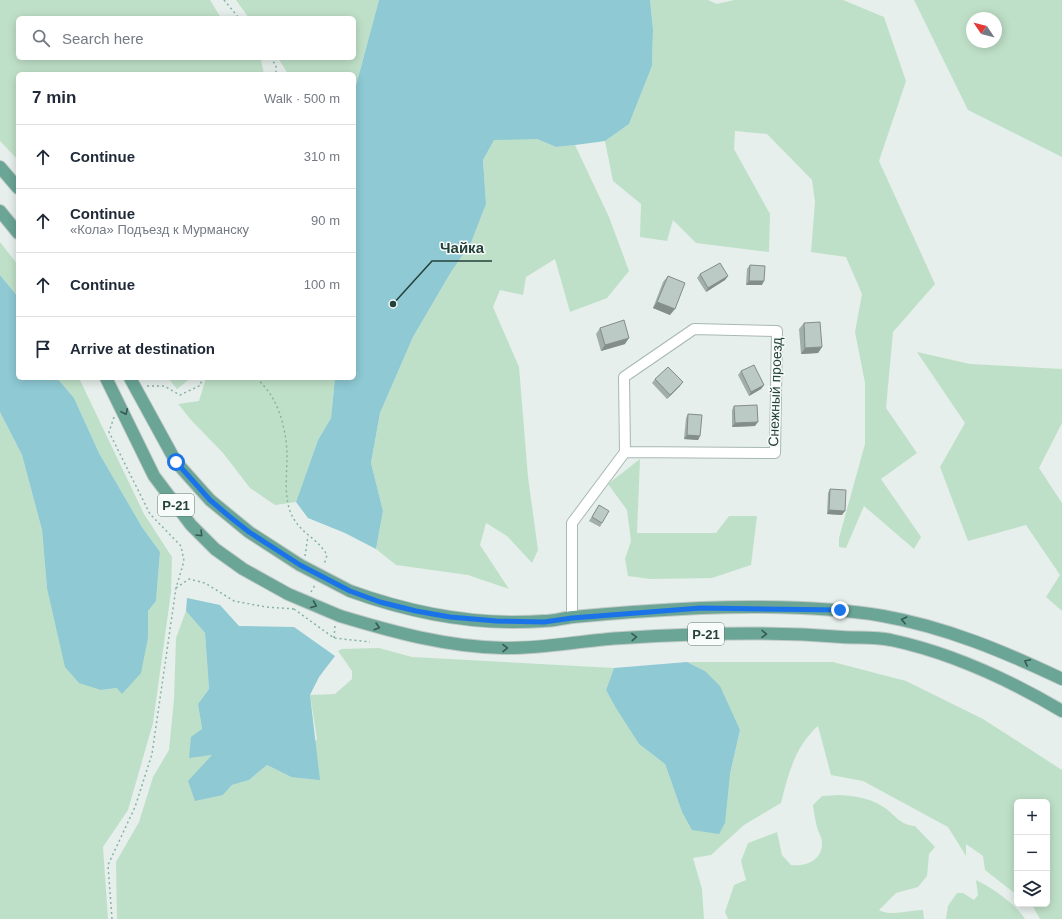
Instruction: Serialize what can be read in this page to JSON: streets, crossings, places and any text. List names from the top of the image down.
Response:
{
  "streets": {
    "main road": ["Р-21"],
    "street": ["Снежный проезд"]
  },
  "places": ["Чайка"],
  "north": "top left",
  "page": {
    "search": "Search here",
    "heading": ["7 min", "Walk · 500 m"],
    "list": [
      ["Continue", "310 m"],
      ["Continue", "«Кола» Подъезд к Мурманску", "90 m"],
      ["Continue", "100 m"],
      "Arrive at destination"
    ],
    "map_buttons": ["+", "−"]
  }
}
